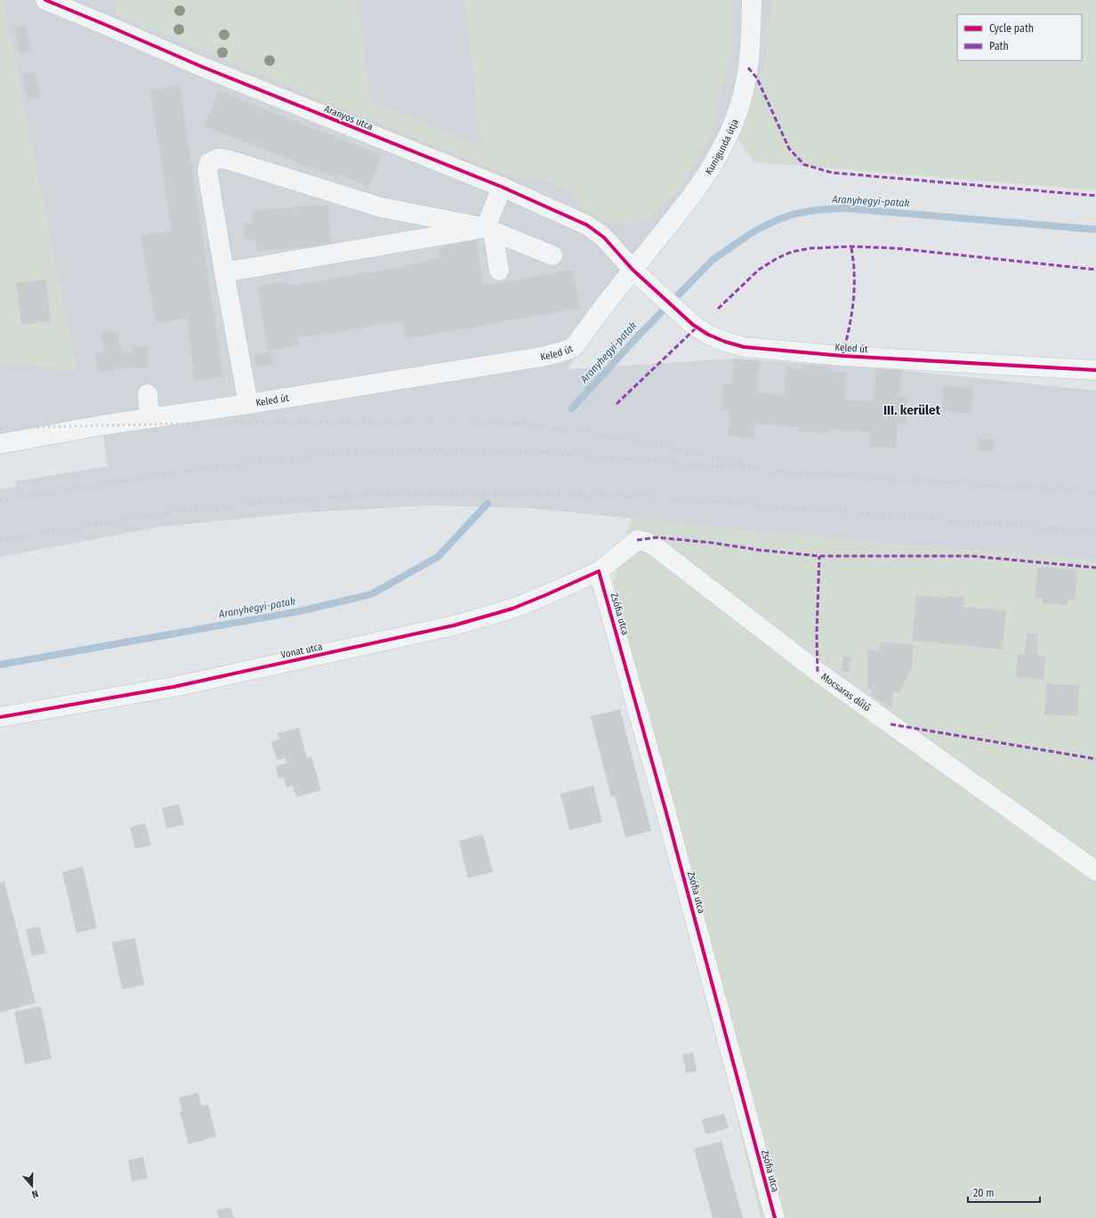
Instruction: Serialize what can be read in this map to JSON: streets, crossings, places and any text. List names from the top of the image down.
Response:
{
  "streets": {
    "street": [
      "Aranyos utca",
      "Kunigunda útja",
      "Keled út",
      "Zsófia utca",
      "Vonat utca",
      "Mocsaras dűlő"
    ]
  },
  "crossings": [
    ["Aranyos utca", "Kunigunda útja"],
    ["Aranyos utca", "Keled út"],
    ["Kunigunda útja", "Keled út"],
    ["Zsófia utca", "Vonat utca"],
    ["Zsófia utca", "Mocsaras dűlő"],
    ["Vonat utca", "Mocsaras dűlő"]
  ],
  "districts": ["III. kerület"],
  "water": ["Aranyhegyi-patak"],
  "legend": ["Cycle path", "Path"],
  "scale_bar": "20 m",
  "north": "bottom"
}
